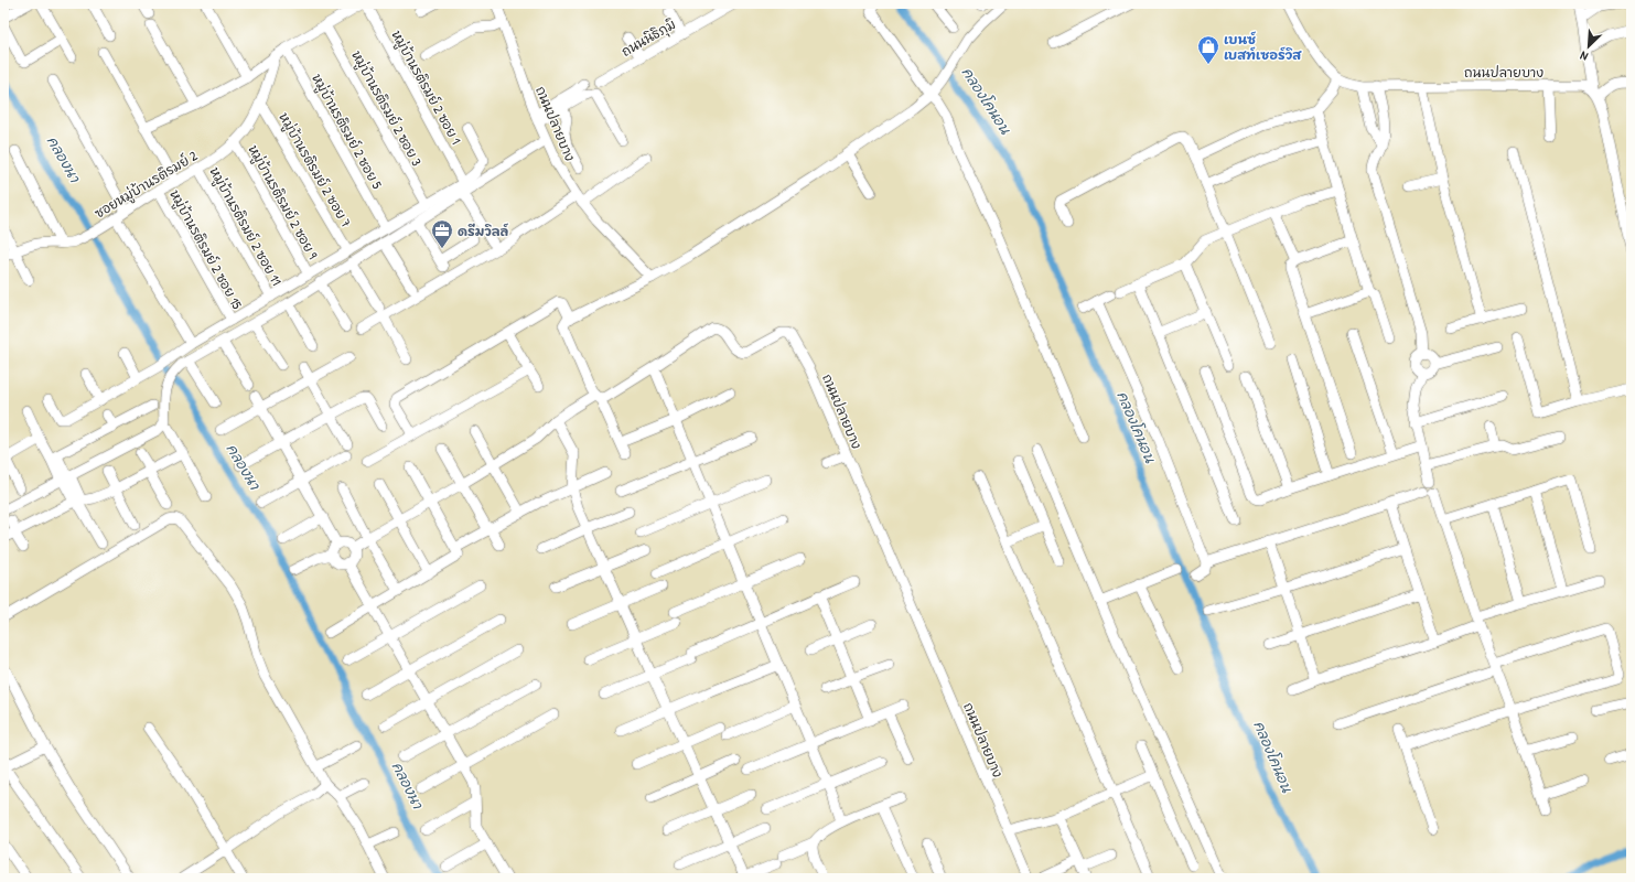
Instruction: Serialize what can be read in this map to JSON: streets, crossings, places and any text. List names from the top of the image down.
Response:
{
  "streets": {
    "street": [
      "ถนนนิธิภุมิ",
      "ถนนปลายบาง",
      "หมู่บ้านรติรมย์ 2 ซอย 1",
      "หมู่บ้านรติรมย์ 2 ซอย 3",
      "หมู่บ้านรติรมย์ 2 ซอย 5",
      "หมู่บ้านรติรมย์ 2 ซอย 7",
      "ซอยหมู่บ้านรติรมย์ 2",
      "หมู่บ้านรติรมย์ 2 ซอย 9",
      "หมู่บ้านรติรมย์ 2 ซอย 11",
      "หมู่บ้านรติรมย์ 2 ซอย 15"
    ]
  },
  "crossings": [
    ["หมู่บ้านรติรมย์ 2 ซอย 7", "ซอยหมู่บ้านรติรมย์ 2"],
    ["ซอยหมู่บ้านรติรมย์ 2", "หมู่บ้านรติรมย์ 2 ซอย 9"],
    ["ซอยหมู่บ้านรติรมย์ 2", "หมู่บ้านรติรมย์ 2 ซอย 11"],
    ["ซอยหมู่บ้านรติรมย์ 2", "หมู่บ้านรติรมย์ 2 ซอย 15"]
  ],
  "water": ["คลองโคนอน", "คลองนา"],
  "places": {
    "shop": ["เบนซ์ เบสท์เซอร์วิส"],
    "office": ["ดรีมวิลล์"]
  },
  "north": "bottom left"
}
